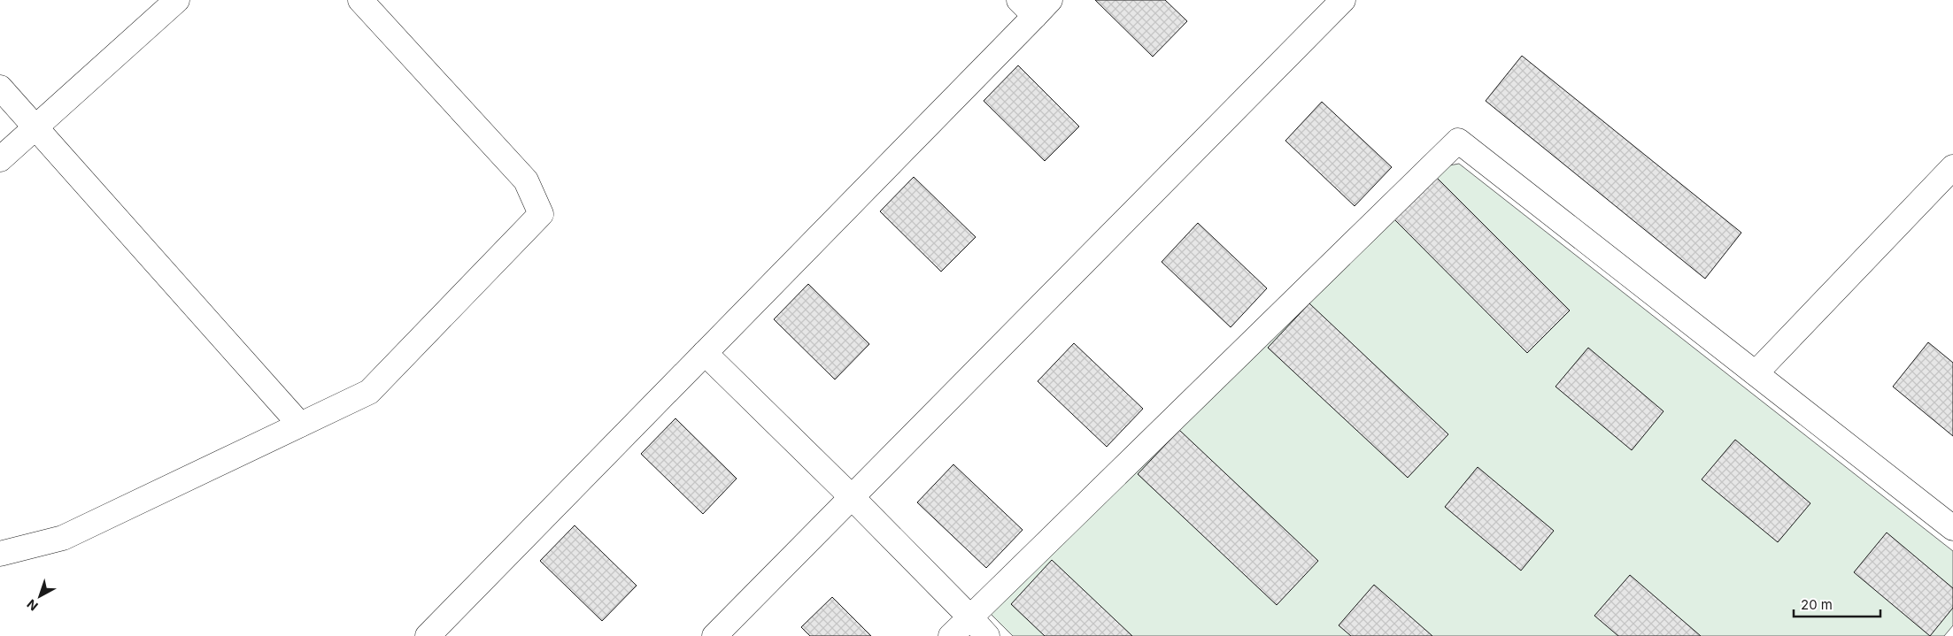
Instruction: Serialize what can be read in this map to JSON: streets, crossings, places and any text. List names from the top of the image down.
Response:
{
  "scale_bar": "20 m",
  "north": "bottom left"
}
